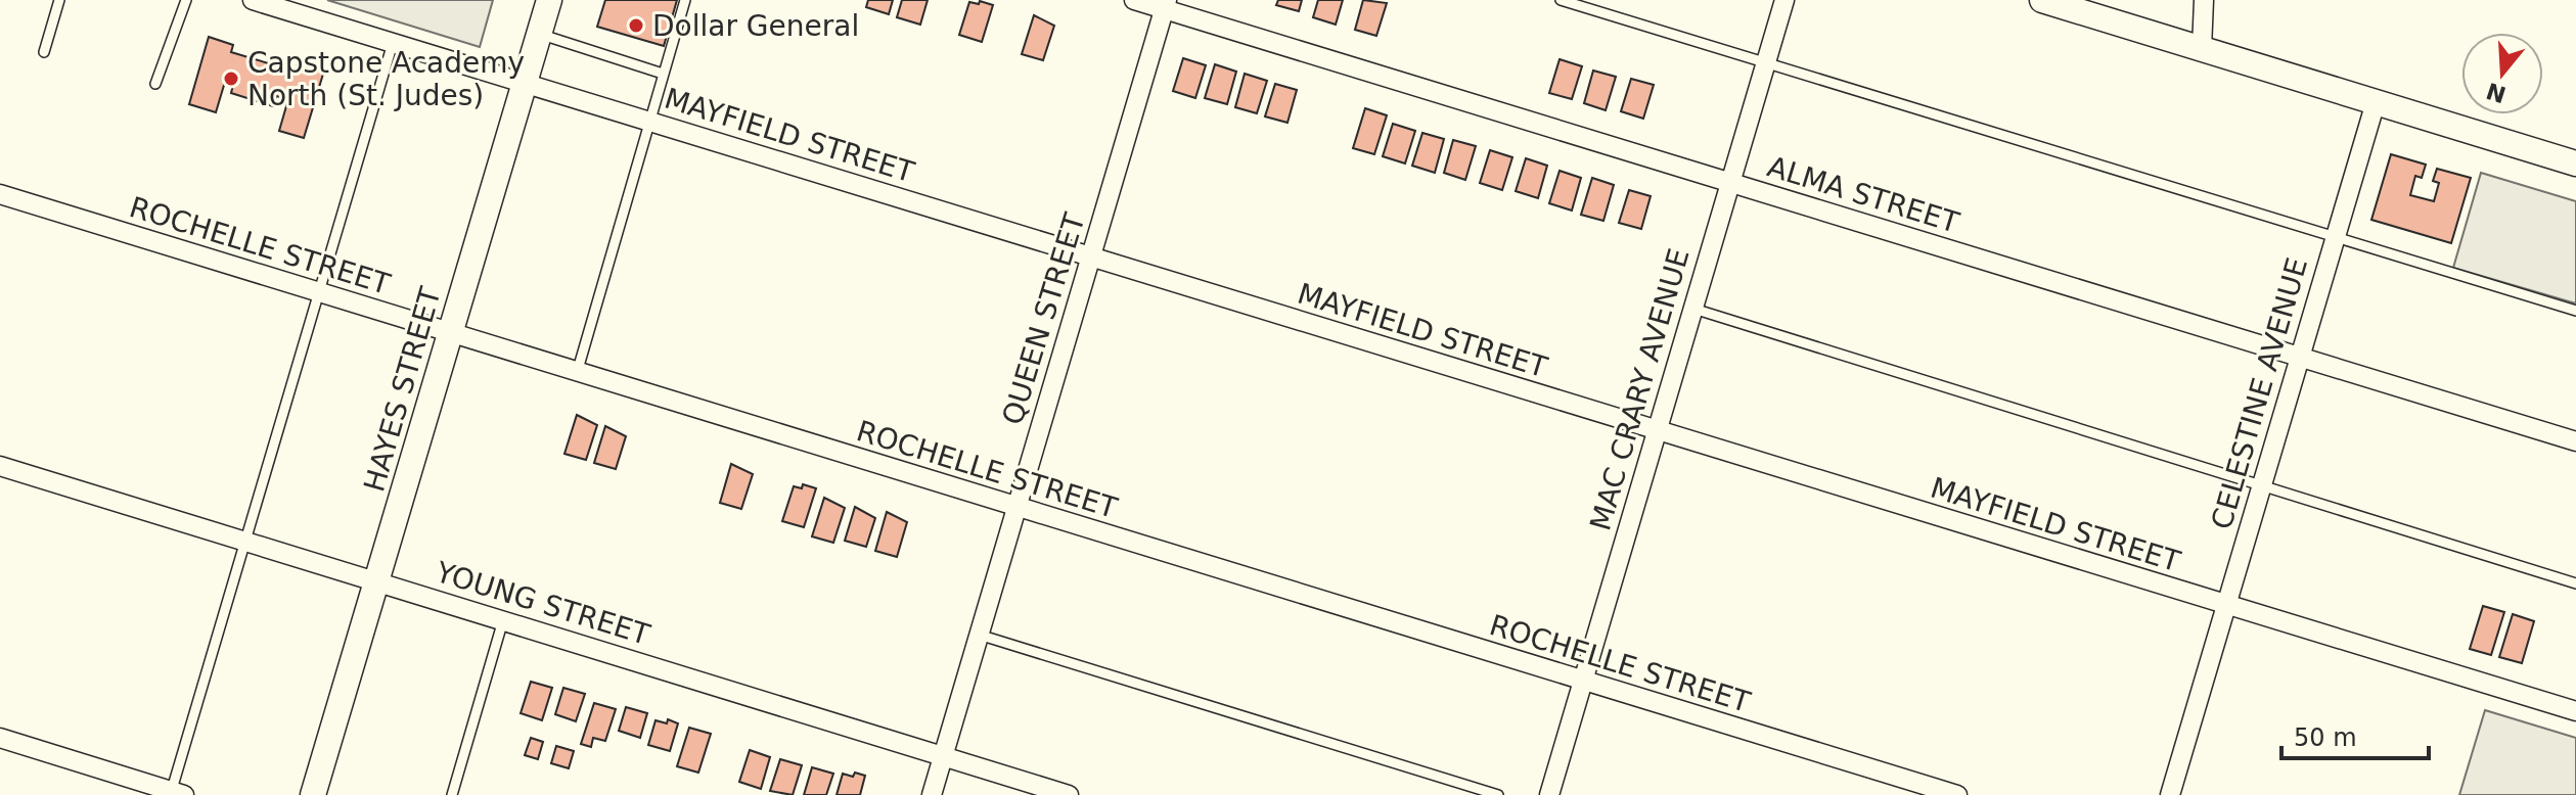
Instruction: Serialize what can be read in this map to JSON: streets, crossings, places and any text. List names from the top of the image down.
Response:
{
  "streets": {
    "street": [
      "MAYFIELD STREET",
      "ALMA STREET",
      "ROCHELLE STREET",
      "QUEEN STREET",
      "HAYES STREET",
      "MAC CRARY AVENUE",
      "CELESTINE AVENUE",
      "YOUNG STREET"
    ]
  },
  "crossings": [
    ["MAYFIELD STREET", "QUEEN STREET"],
    ["MAYFIELD STREET", "HAYES STREET"],
    ["MAYFIELD STREET", "MAC CRARY AVENUE"],
    ["MAYFIELD STREET", "CELESTINE AVENUE"],
    ["ALMA STREET", "QUEEN STREET"],
    ["ALMA STREET", "MAC CRARY AVENUE"],
    ["ALMA STREET", "CELESTINE AVENUE"],
    ["ROCHELLE STREET", "QUEEN STREET"],
    ["ROCHELLE STREET", "HAYES STREET"],
    ["ROCHELLE STREET", "MAC CRARY AVENUE"],
    ["QUEEN STREET", "YOUNG STREET"],
    ["HAYES STREET", "YOUNG STREET"]
  ],
  "places": ["Dollar General", "Capstone Academy North (St. Judes)"],
  "scale_bar": "50 m",
  "north": "bottom"
}
